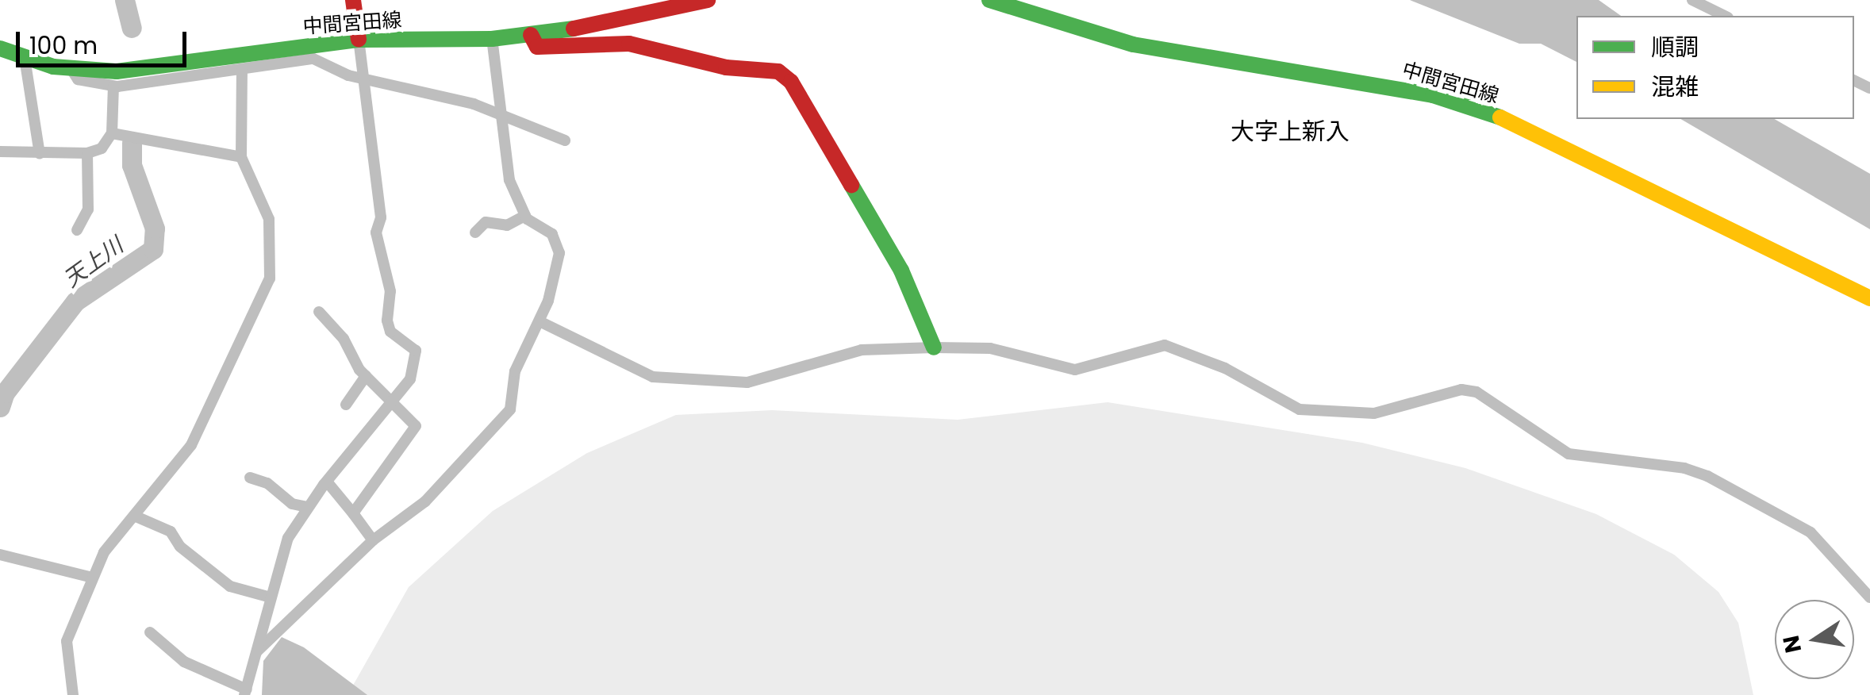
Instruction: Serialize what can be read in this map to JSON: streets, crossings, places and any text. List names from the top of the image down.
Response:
{
  "streets": {
    "main road": ["中間宮田線"]
  },
  "districts": ["大字上新入"],
  "water": ["天上川"],
  "legend": ["順調", "混雑"],
  "scale_bar": "100 m",
  "north": "left"
}
